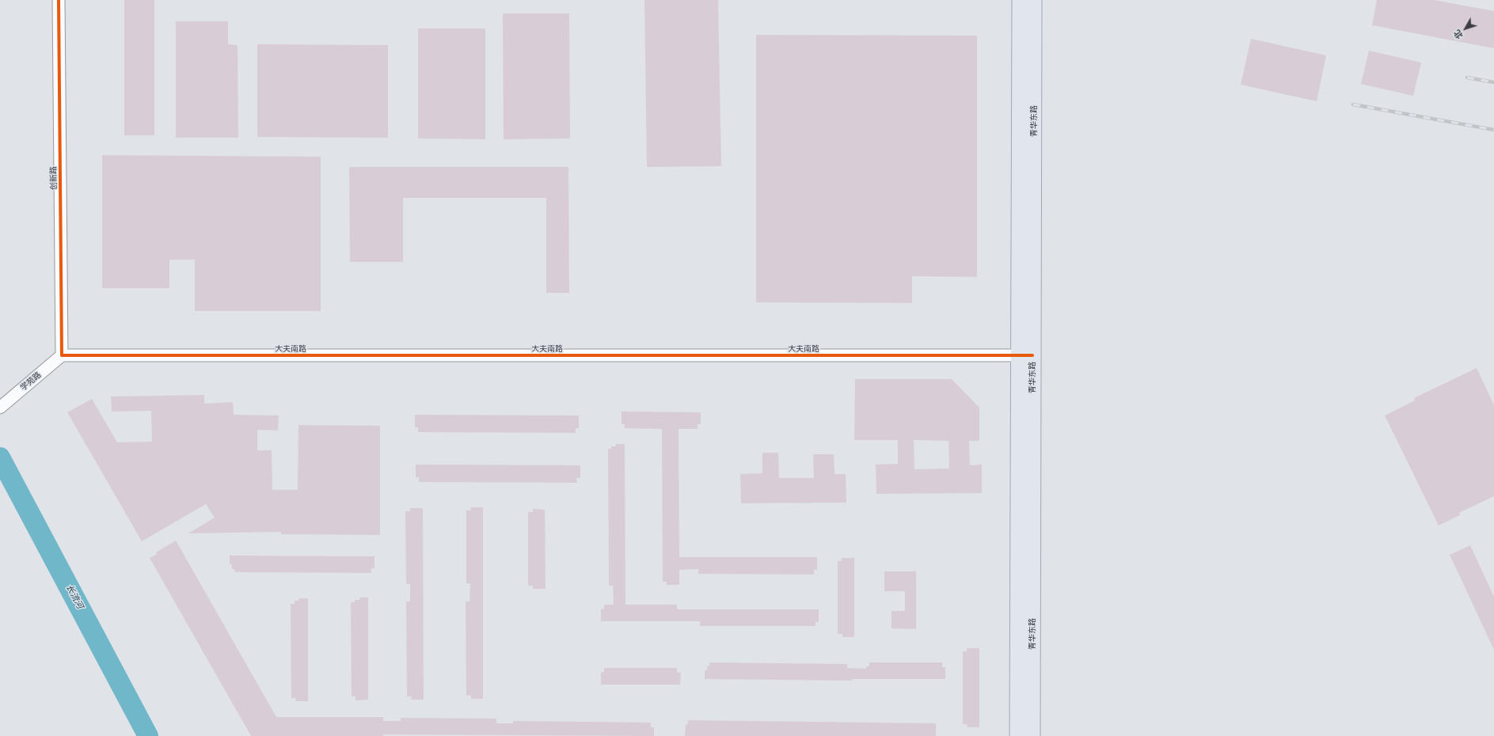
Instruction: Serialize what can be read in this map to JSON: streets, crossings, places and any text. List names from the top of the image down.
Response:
{
  "streets": {
    "main road": ["青华东路"],
    "street": ["创新路", "大夫南路", "学苑路"]
  },
  "crossings": [
    ["青华东路", "大夫南路"],
    ["创新路", "大夫南路"],
    ["创新路", "学苑路"],
    ["大夫南路", "学苑路"]
  ],
  "water": ["长流河"],
  "north": "bottom left"
}
